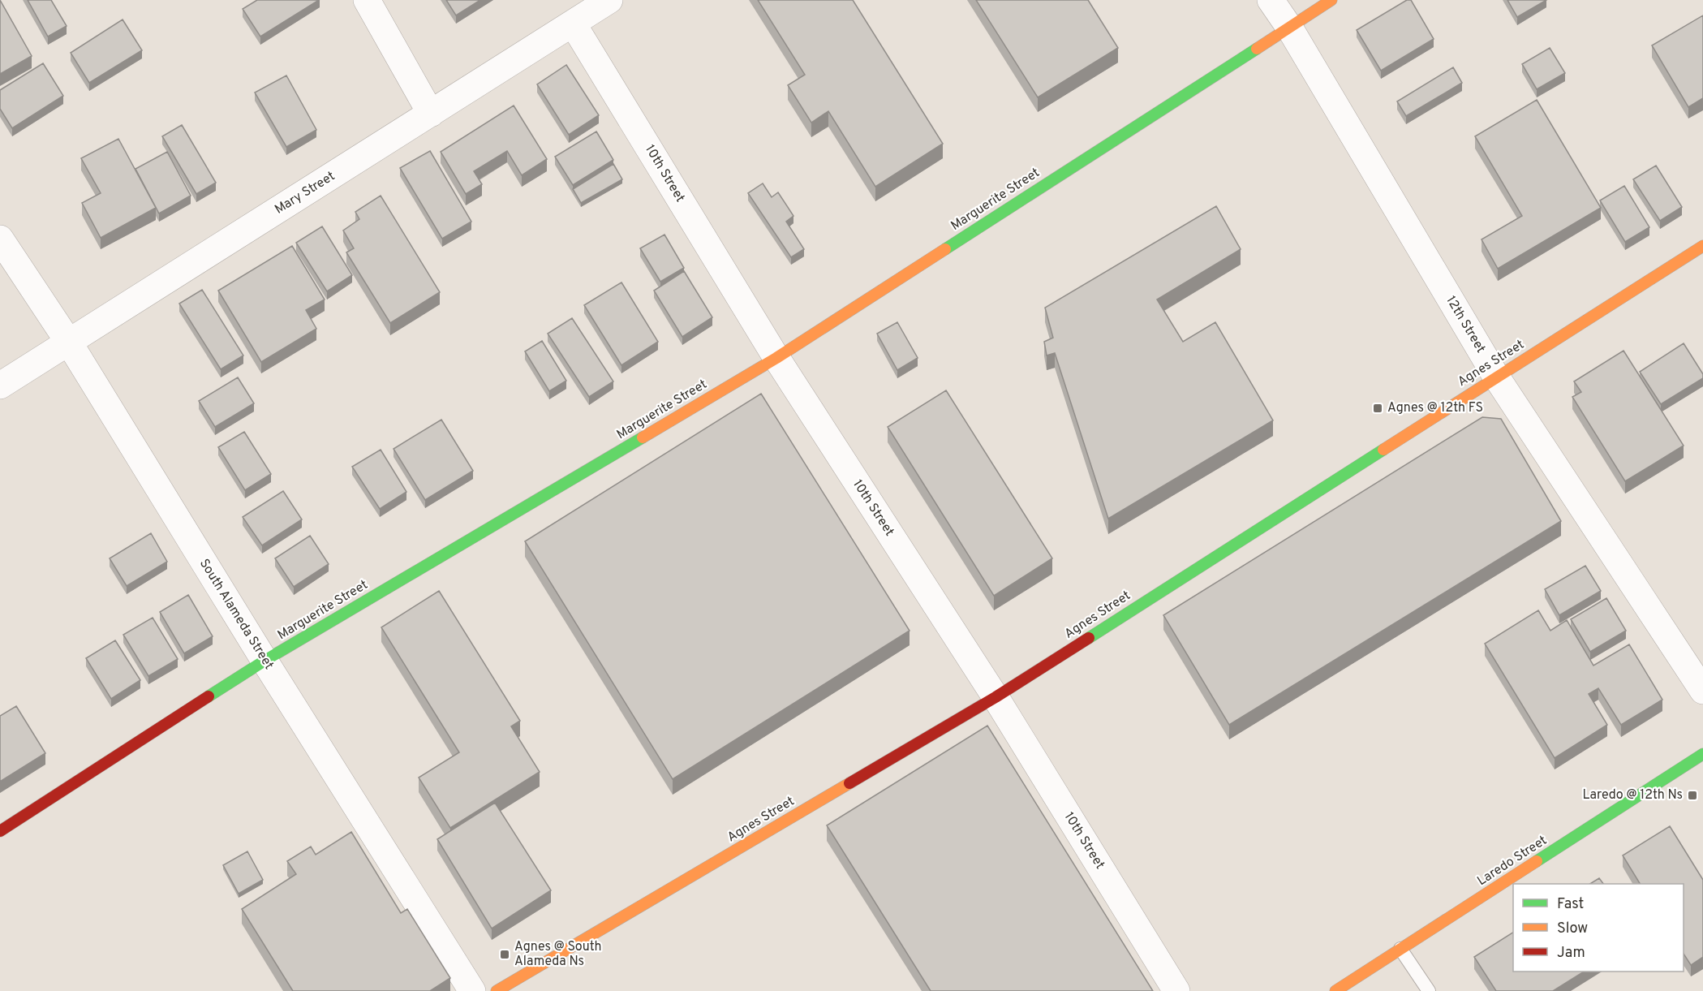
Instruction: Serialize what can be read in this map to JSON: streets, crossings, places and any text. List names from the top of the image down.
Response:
{
  "streets": {
    "main road": ["Marguerite Street", "Agnes Street", "Laredo Street"],
    "street": [
      "10th Street",
      "Mary Street",
      "12th Street",
      "South Alameda Street"
    ]
  },
  "crossings": [
    ["10th Street", "Mary Street"],
    ["10th Street", "Marguerite Street"],
    ["10th Street", "Agnes Street"],
    ["Mary Street", "South Alameda Street"],
    ["Marguerite Street", "12th Street"],
    ["Marguerite Street", "South Alameda Street"],
    ["12th Street", "Agnes Street"]
  ],
  "places": {
    "transit": ["Agnes @ 12th FS", "Laredo @ 12th Ns", "Agnes @ South Alameda Ns"]
  },
  "legend": ["Fast", "Slow", "Jam"]
}
